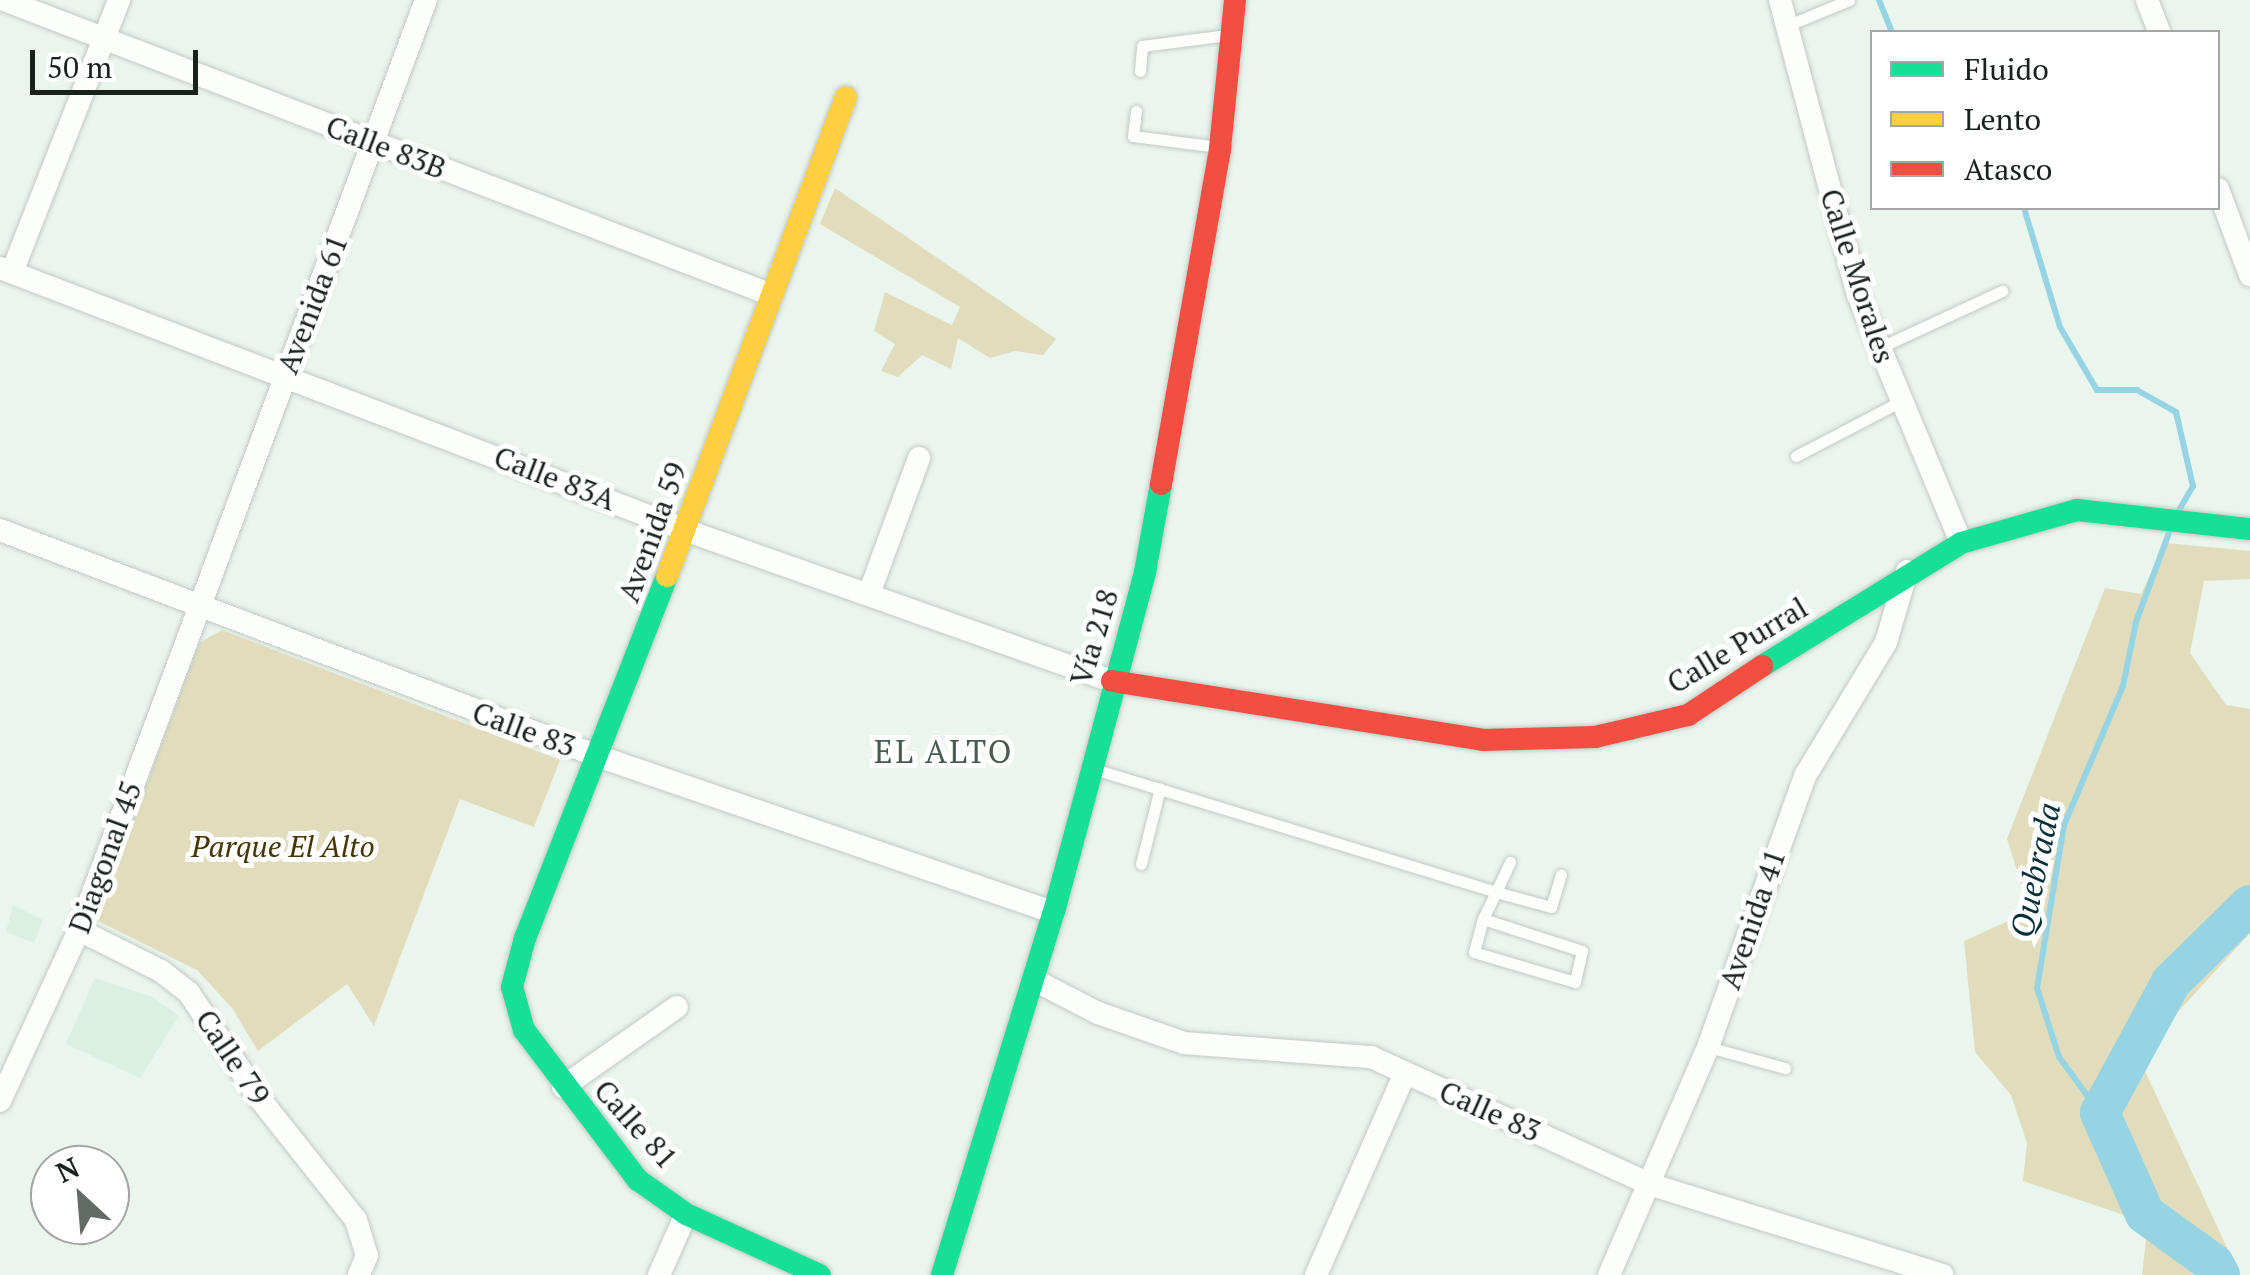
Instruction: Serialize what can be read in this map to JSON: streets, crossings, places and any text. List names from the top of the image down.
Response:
{
  "streets": {
    "street": [
      "Calle 83B",
      "Calle Morales",
      "Avenida 61",
      "Calle 83A",
      "Avenida 59",
      "Vía 218",
      "Calle Purral",
      "Calle 83",
      "Diagonal 45",
      "Avenida 41",
      "Calle 79",
      "Calle 81"
    ]
  },
  "crossings": [
    ["Calle 83B", "Avenida 61"],
    ["Calle 83B", "Avenida 59"],
    ["Calle Morales", "Calle Purral"],
    ["Avenida 61", "Calle 83A"],
    ["Avenida 61", "Calle 83"],
    ["Avenida 61", "Diagonal 45"],
    ["Calle 83A", "Avenida 59"],
    ["Calle 83A", "Vía 218"],
    ["Calle 83A", "Calle Purral"],
    ["Avenida 59", "Calle 83"],
    ["Avenida 59", "Calle 81"],
    ["Vía 218", "Calle Purral"],
    ["Vía 218", "Calle 83"],
    ["Calle Purral", "Avenida 41"],
    ["Calle 83", "Diagonal 45"],
    ["Calle 83", "Avenida 41"],
    ["Diagonal 45", "Calle 79"]
  ],
  "districts": ["EL ALTO"],
  "water": ["Quebrada"],
  "parks": ["Parque El Alto"],
  "legend": ["Fluido", "Lento", "Atasco"],
  "scale_bar": "50 m",
  "north": "top left"
}
